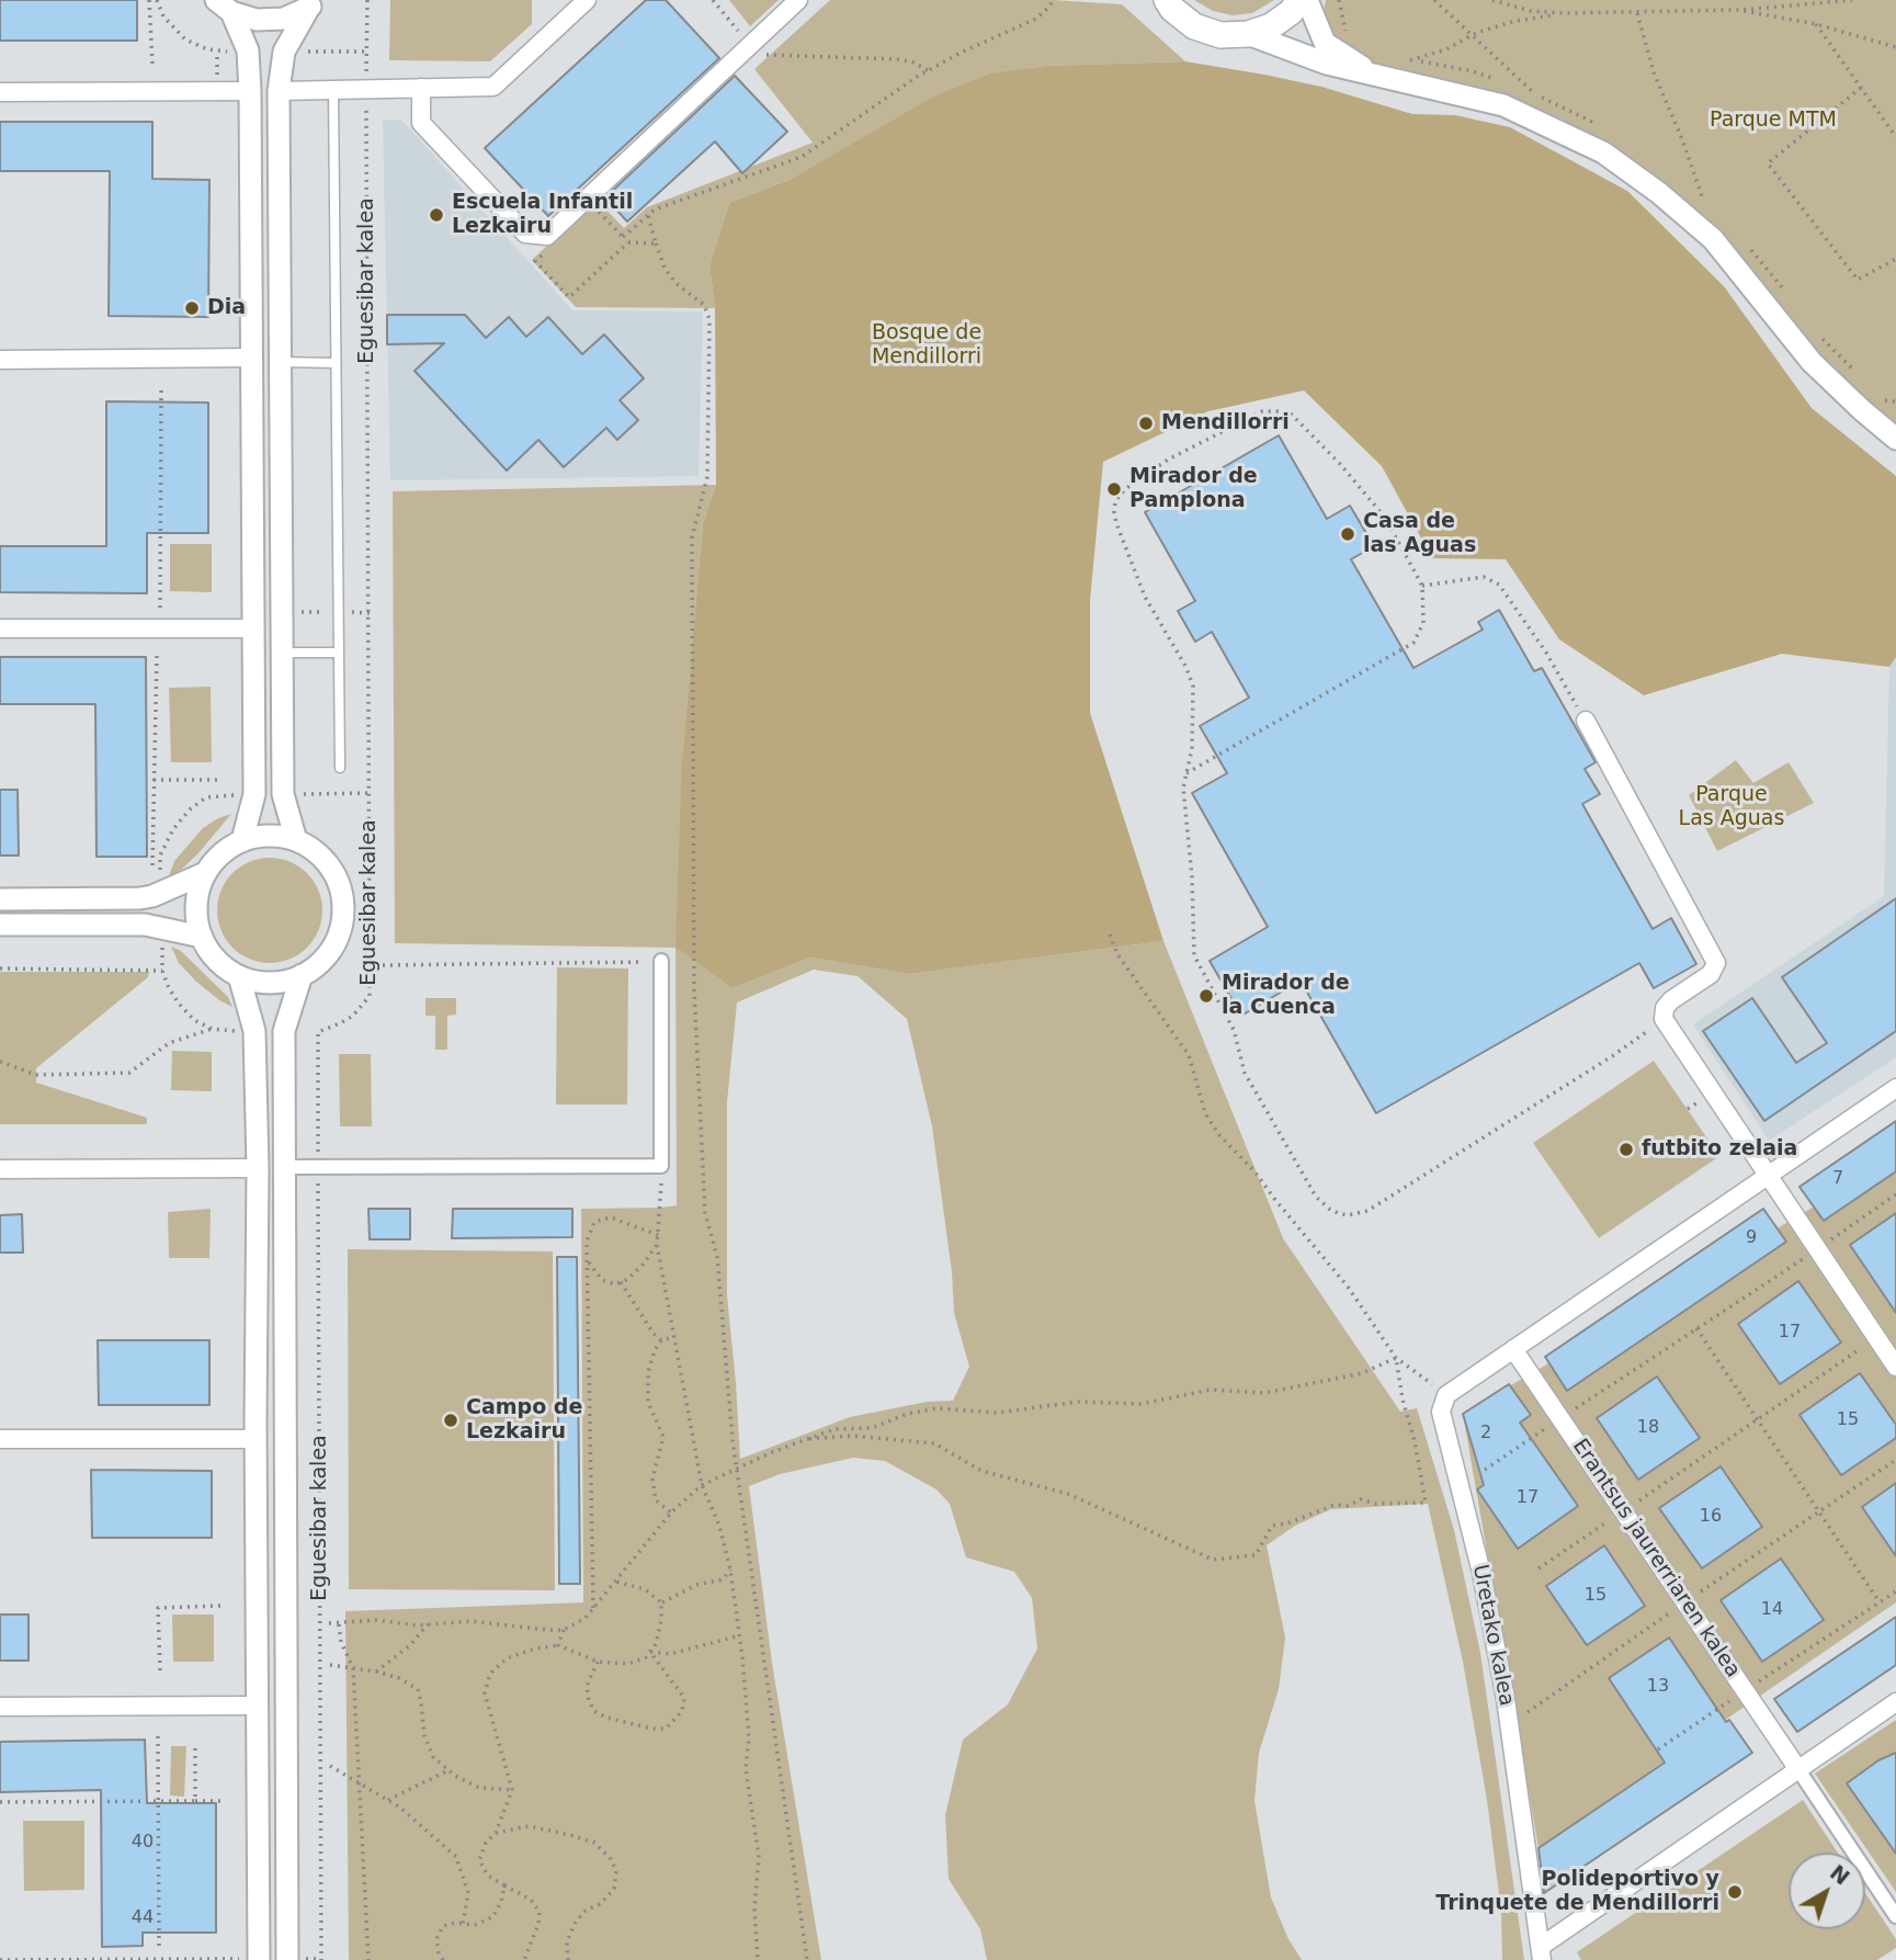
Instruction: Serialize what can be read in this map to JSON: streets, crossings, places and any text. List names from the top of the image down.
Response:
{
  "streets": {
    "street": ["Eguesibar kalea", "Erantsus jaurerriaren kalea", "Uretako kalea"]
  },
  "parks": ["Parque MTM", "Bosque de Mendillorri", "Parque Las Aguas"],
  "places": [
    "Escuela Infantil Lezkairu",
    "Dia",
    "Mendillorri",
    "Mirador de Pamplona",
    "Casa de las Aguas",
    "Mirador de la Cuenca",
    "futbito zelaia",
    "Campo de Lezkairu",
    "Polideportivo y Trinquete de Mendillorri"
  ],
  "house_numbers": [
    "7",
    "9",
    "17",
    "15",
    "18",
    "2",
    "17",
    "16",
    "15",
    "14",
    "13",
    "40",
    "44"
  ],
  "north": "top right"
}
